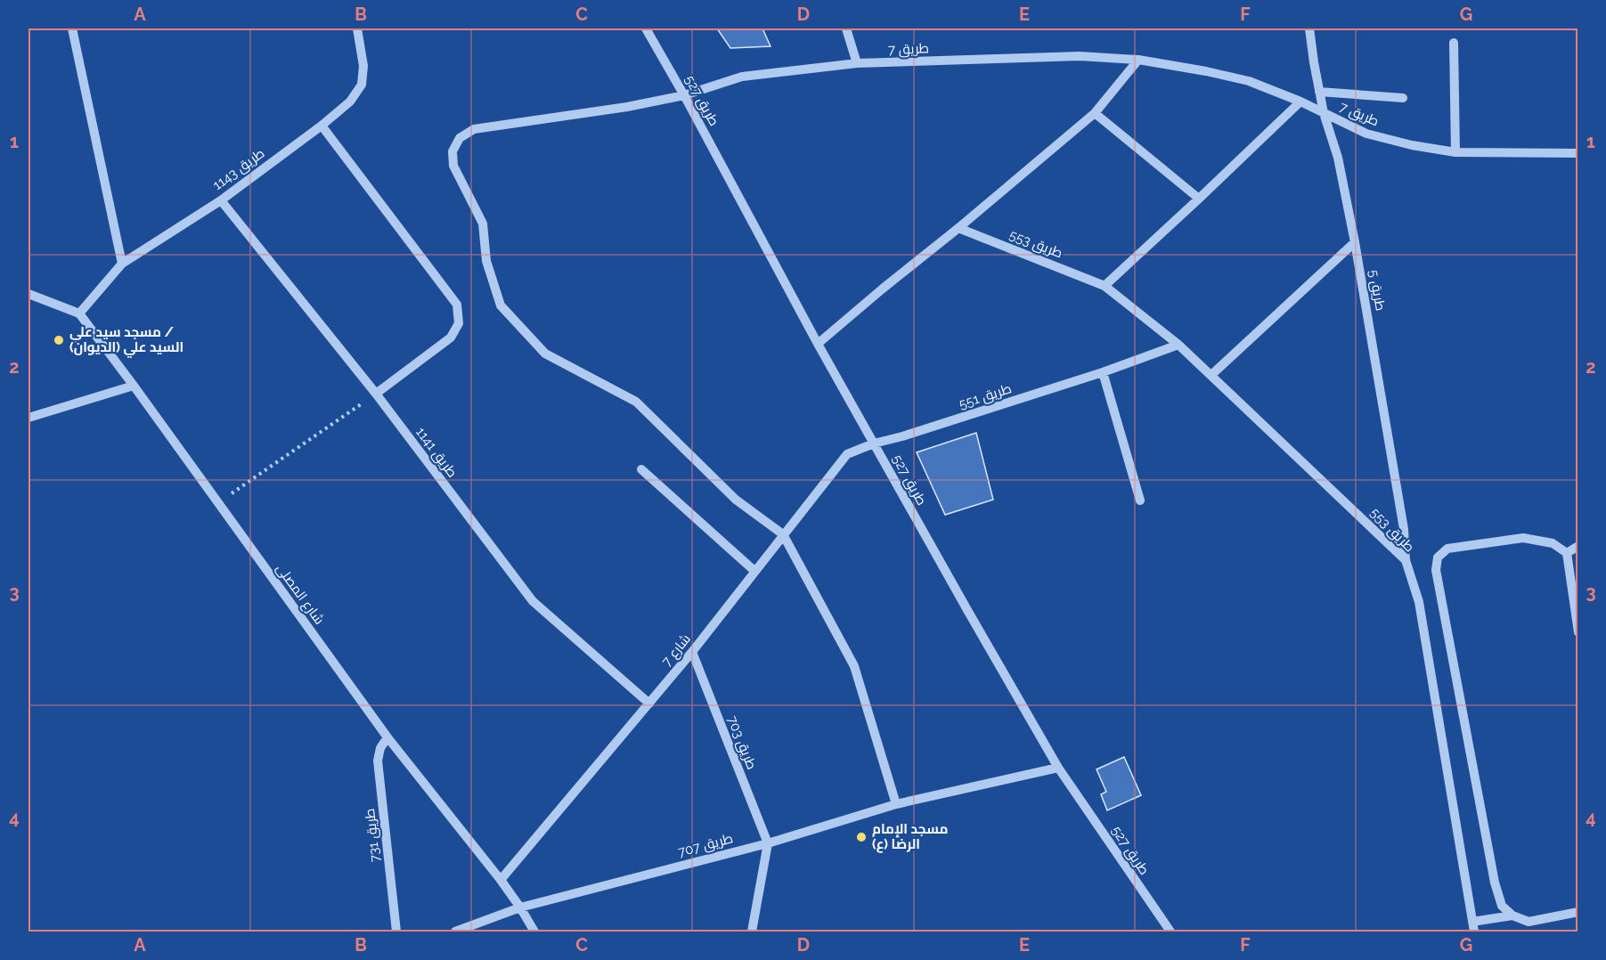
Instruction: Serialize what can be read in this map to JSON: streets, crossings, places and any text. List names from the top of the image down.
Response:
{
  "streets": {
    "street": [
      "طريق 7",
      "طريق 527",
      "طريق 1143",
      "طريق 553",
      "طريق 5",
      "طريق 551",
      "طريق 1141",
      "شارع المصلى",
      "شارع 7",
      "طريق 703",
      "طريق 731",
      "طريق 707"
    ]
  },
  "crossings": [
    ["طريق 7", "طريق 527"],
    ["طريق 7", "طريق 5"],
    ["طريق 7", "شارع 7"],
    ["طريق 527", "طريق 551"],
    ["طريق 527", "شارع 7"],
    ["طريق 527", "طريق 707"],
    ["طريق 1143", "طريق 1141"],
    ["طريق 1143", "شارع المصلى"],
    ["طريق 553", "طريق 5"],
    ["طريق 553", "طريق 551"],
    ["طريق 551", "شارع 7"],
    ["طريق 1141", "شارع 7"],
    ["شارع المصلى", "شارع 7"],
    ["شارع المصلى", "طريق 731"],
    ["شارع المصلى", "طريق 707"],
    ["شارع 7", "طريق 703"],
    ["طريق 703", "طريق 707"]
  ],
  "places": ["مسجد سيد علي / السيد علي (الديوان)", "مسجد الإمام الرضا (ع)"],
  "grid": {
    "columns": [
      "A",
      "B",
      "C",
      "D",
      "E",
      "F",
      "G"
    ],
    "rows": [
      "1",
      "2",
      "3",
      "4"
    ]
  }
}
